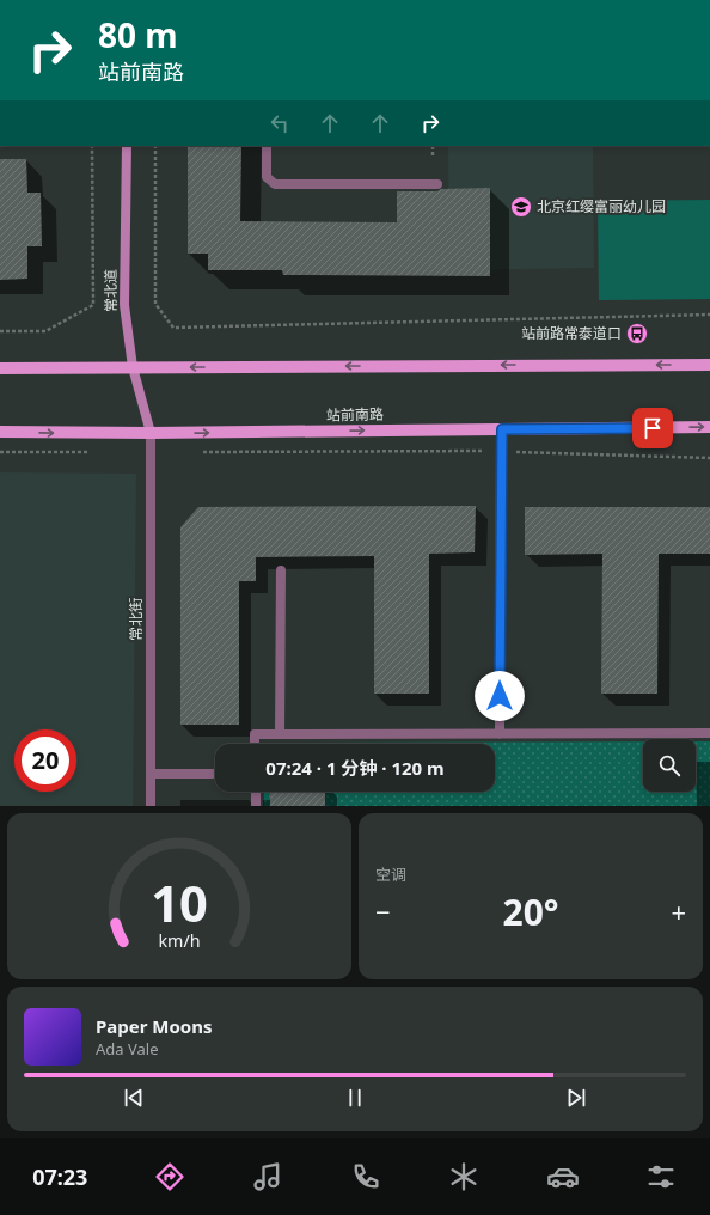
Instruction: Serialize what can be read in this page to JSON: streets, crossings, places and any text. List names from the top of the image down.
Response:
{
  "streets": {
    "main road": ["站前南路"],
    "street": ["常北道", "常北街"]
  },
  "crossings": [
    ["常北道", "站前南路"],
    ["常北道", "常北街"],
    ["站前南路", "常北街"]
  ],
  "places": {
    "school or university": ["北京红缨富丽幼儿园"],
    "bus stop": ["站前路常泰道口"]
  },
  "page": {
    "turn": ["80 m", "站前南路"],
    "limit": "20",
    "trip": "07:24 · 1 分钟 · 120 m",
    "tile": "空调",
    "heat": ["−", "20°", "+"],
    "song": ["Paper Moons", "Ada Vale"],
    "tabs": "07:23",
    "gauge": ["10", "km/h"]
  }
}
